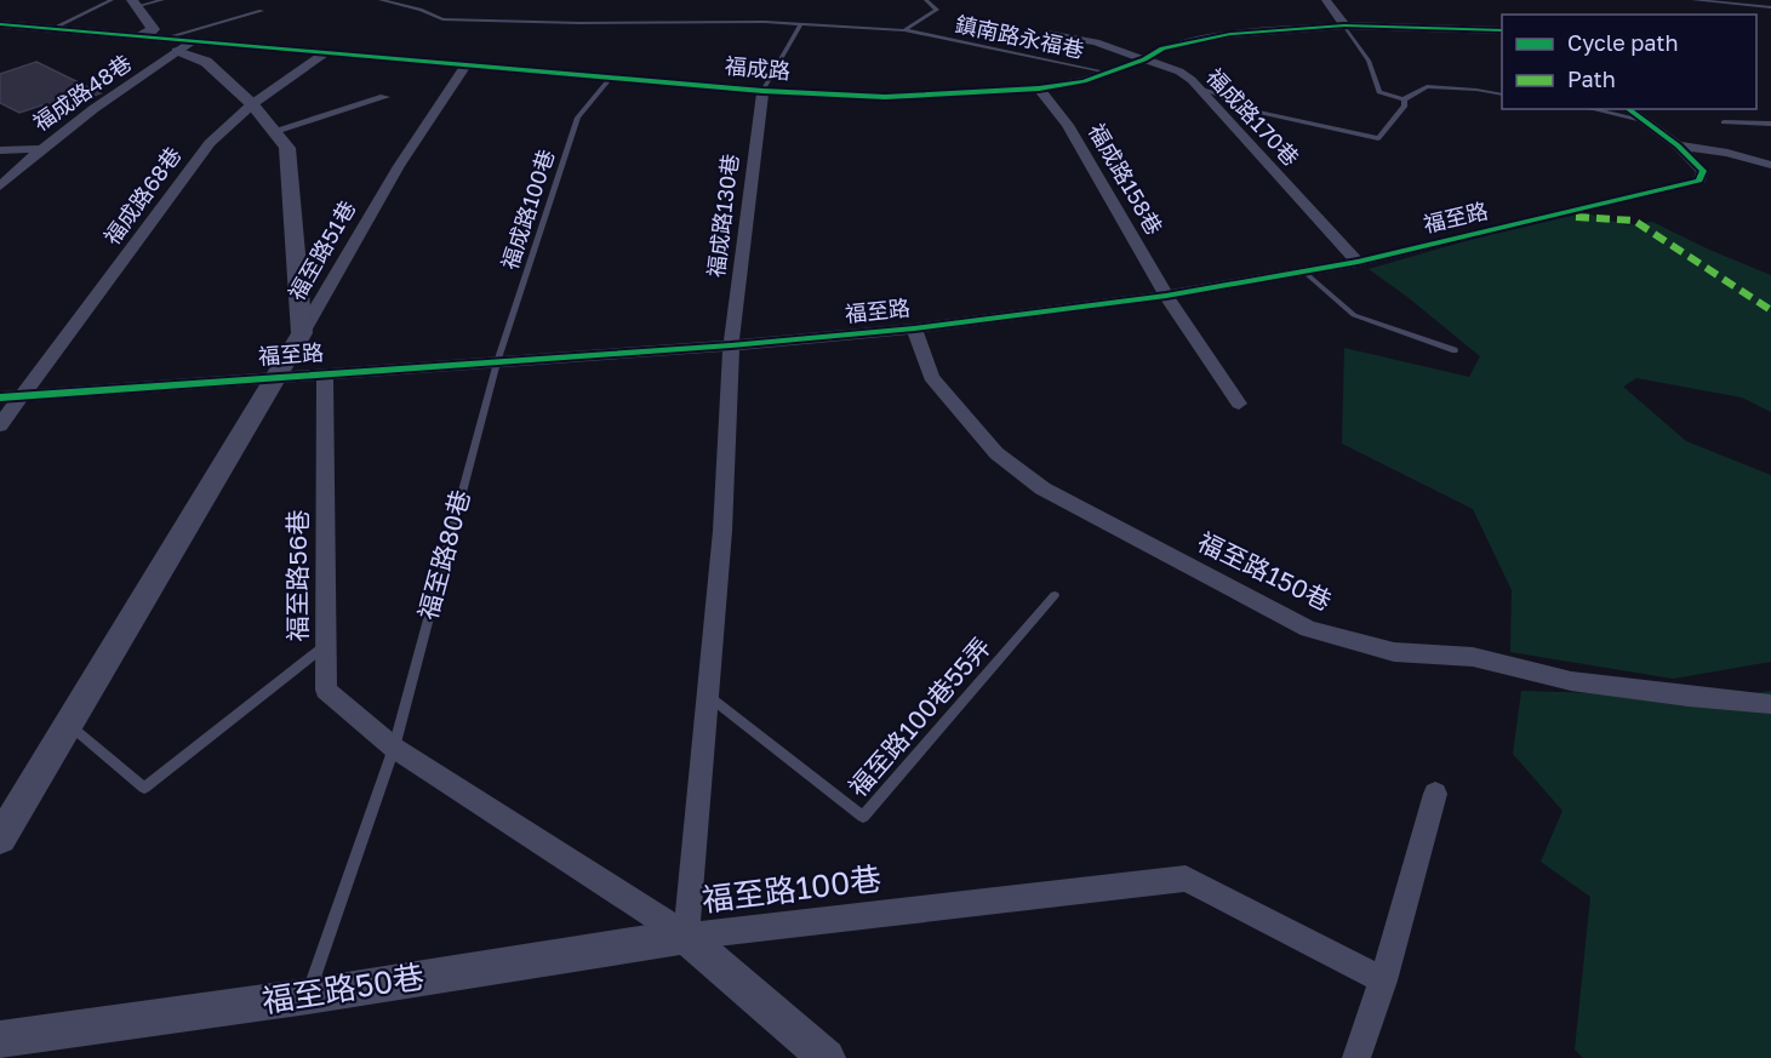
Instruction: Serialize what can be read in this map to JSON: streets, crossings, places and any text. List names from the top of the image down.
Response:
{
  "streets": {
    "street": [
      "福成路",
      "福成路48巷",
      "福成路170巷",
      "福成路158巷",
      "福成路68巷",
      "福成路130巷",
      "福至路",
      "福至路51巷",
      "福至路150巷",
      "福至路56巷",
      "福至路100巷",
      "福至路50巷"
    ],
    "lane": [
      "鎮南路永福巷",
      "福成路100巷",
      "福至路80巷",
      "福至路100巷55弄"
    ]
  },
  "crossings": [
    ["鎮南路永福巷", "福成路"],
    ["福成路", "福成路48巷"],
    ["福成路", "福成路170巷"],
    ["福成路", "福成路158巷"],
    ["福成路", "福成路68巷"],
    ["福成路", "福成路100巷"],
    ["福成路", "福成路130巷"],
    ["福成路", "福至路51巷"],
    ["福成路48巷", "福至路51巷"],
    ["福成路170巷", "福至路"],
    ["福成路158巷", "福至路"],
    ["福成路68巷", "福至路"],
    ["福成路68巷", "福至路51巷"],
    ["福成路100巷", "福至路"],
    ["福成路100巷", "福至路80巷"],
    ["福成路130巷", "福至路"],
    ["福成路130巷", "福至路100巷"],
    ["福至路", "福至路80巷"],
    ["福至路", "福至路150巷"],
    ["福至路", "福至路56巷"],
    ["福至路", "福至路100巷"],
    ["福至路80巷", "福至路56巷"],
    ["福至路80巷", "福至路50巷"],
    ["福至路100巷55弄", "福至路100巷"],
    ["福至路100巷", "福至路50巷"]
  ],
  "legend": ["Cycle path", "Path"]
}
